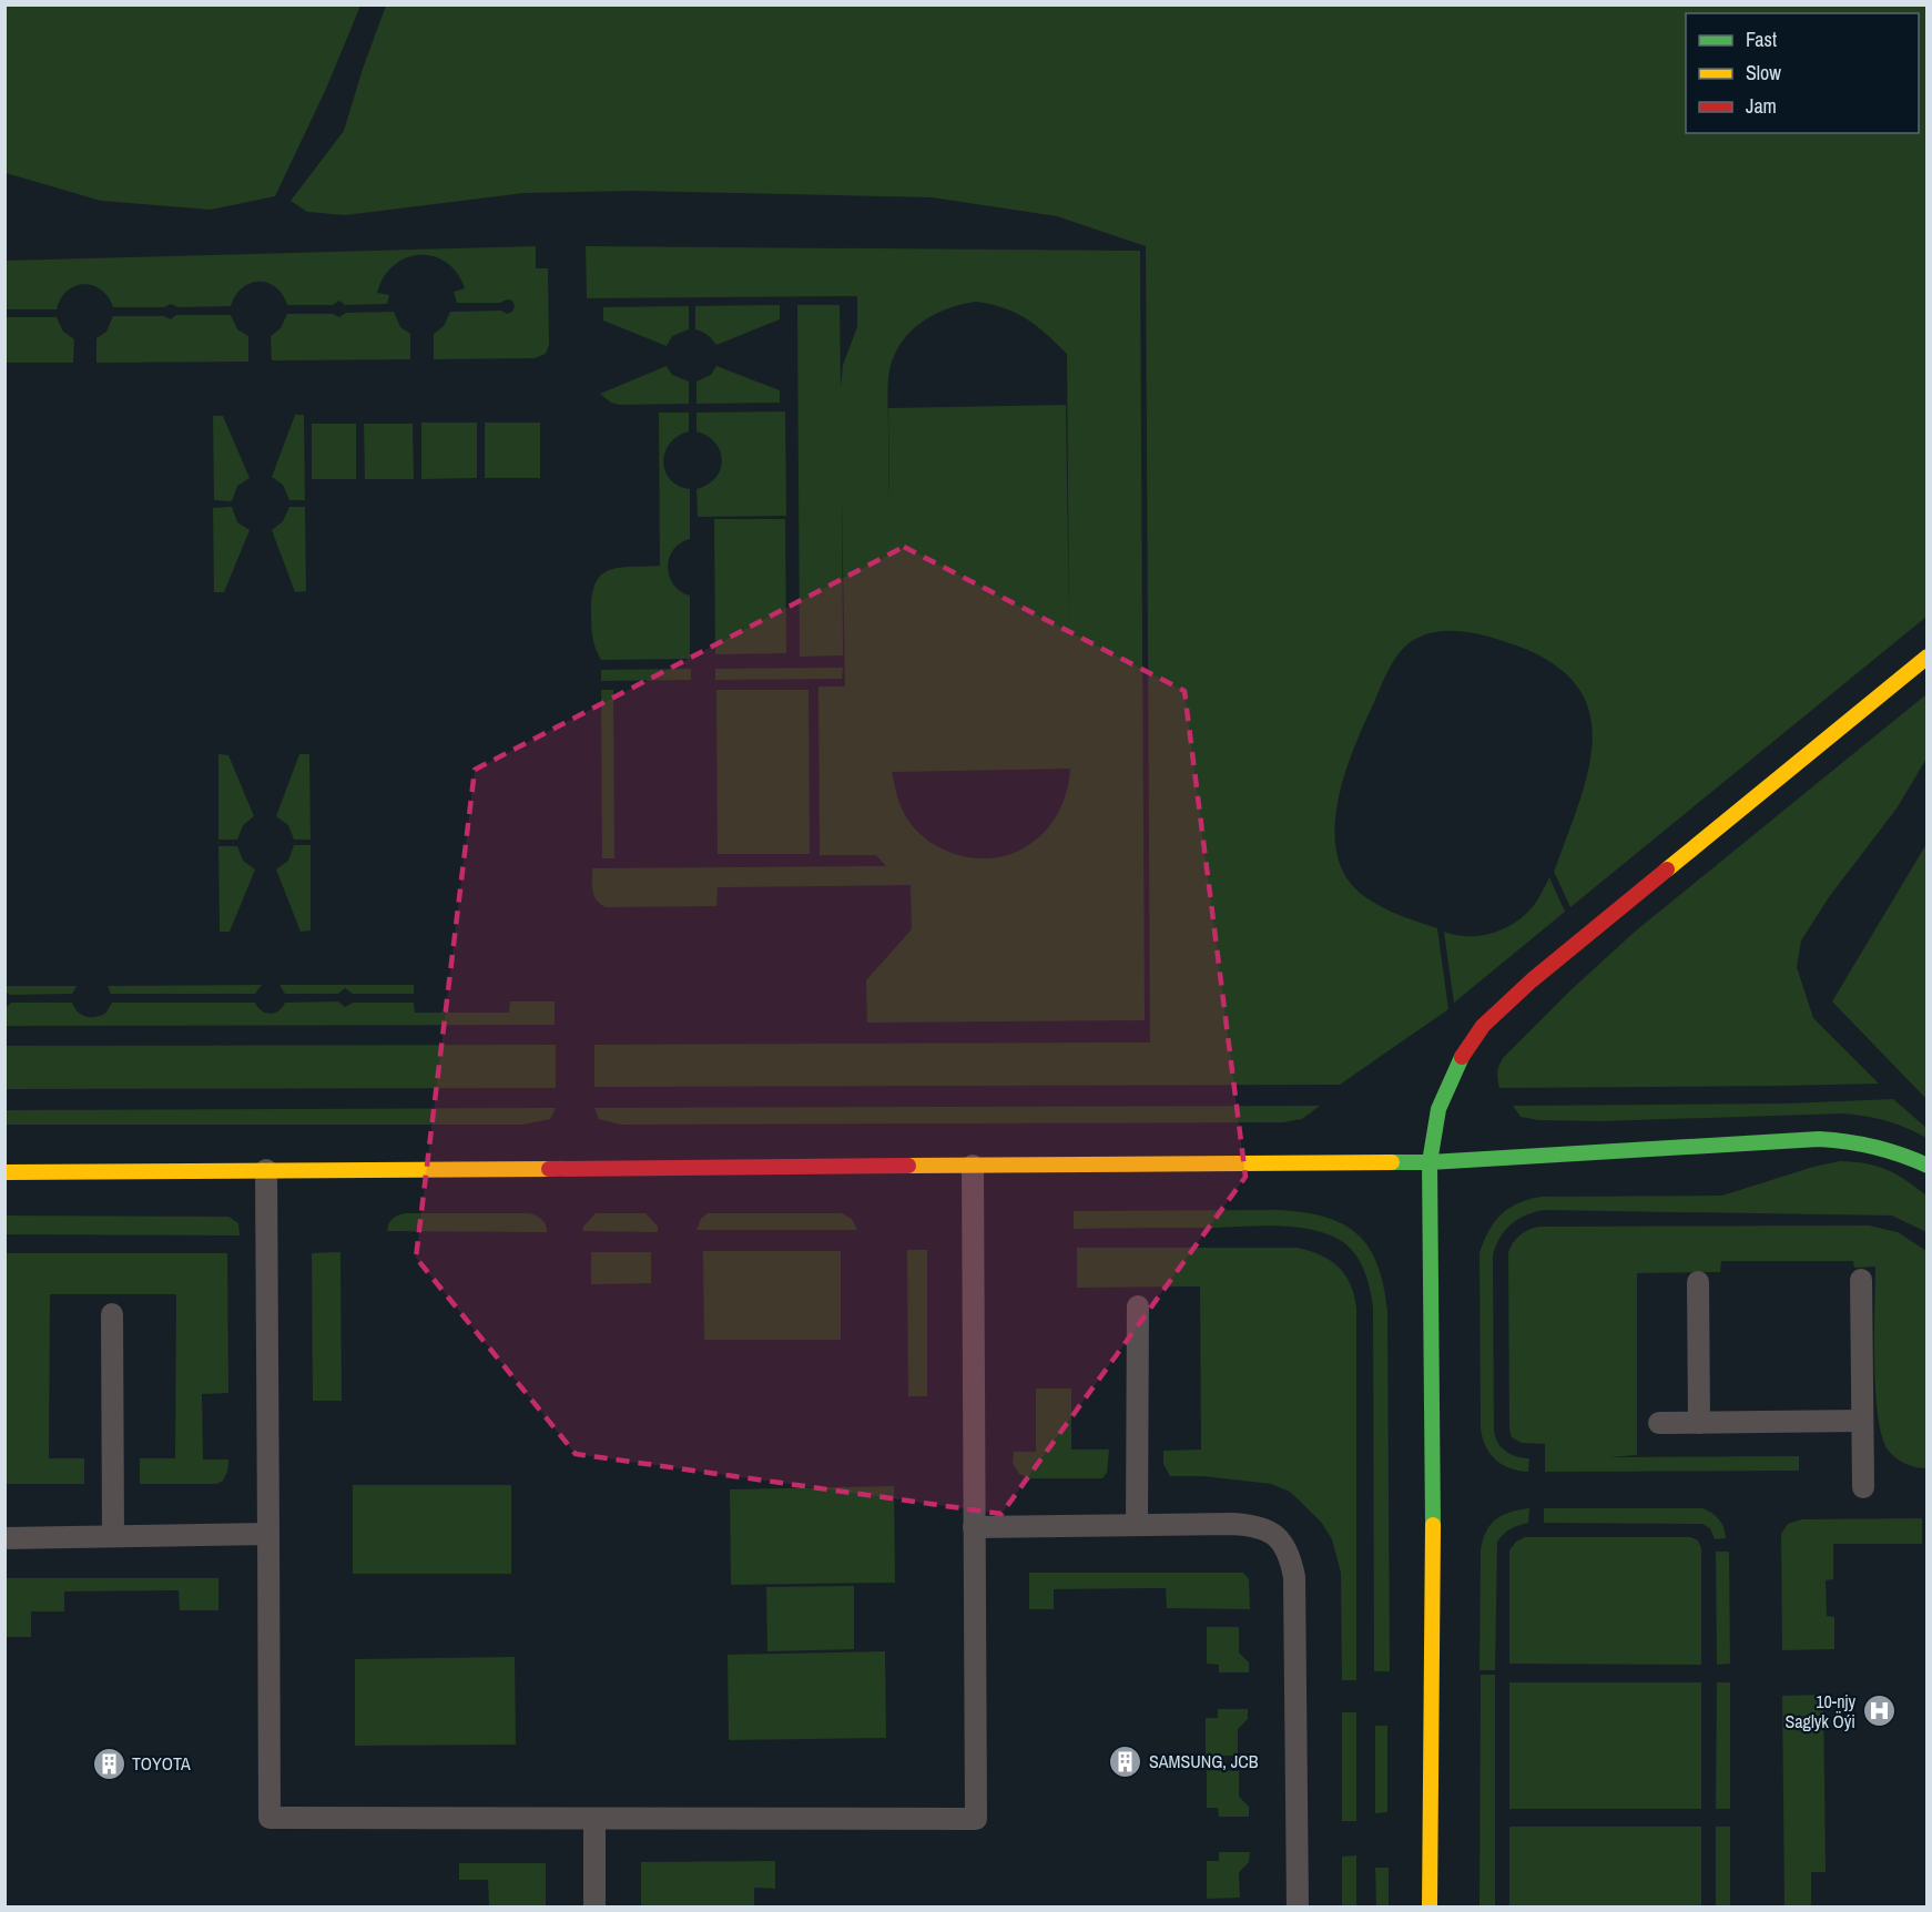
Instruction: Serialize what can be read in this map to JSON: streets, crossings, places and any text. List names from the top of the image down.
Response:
{
  "places": {
    "hospital": ["10-njy Saglyk Öýi"],
    "building": ["SAMSUNG, JCB", "TOYOTA"]
  },
  "legend": ["Fast", "Slow", "Jam"]
}
